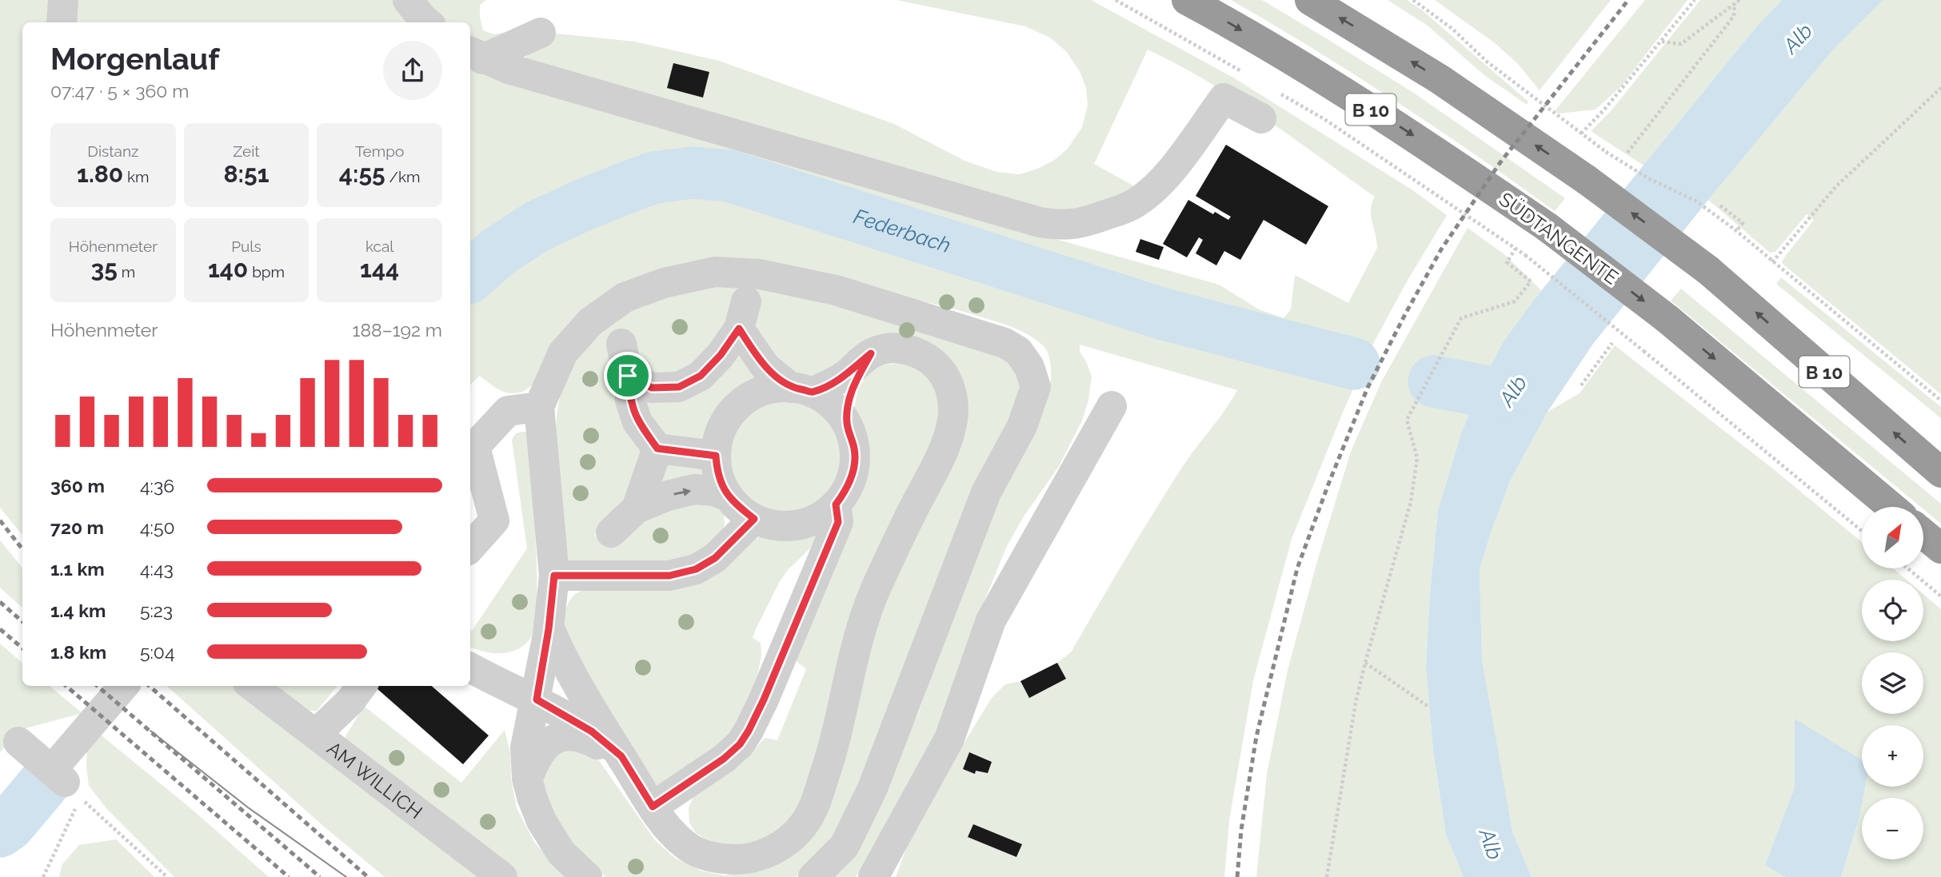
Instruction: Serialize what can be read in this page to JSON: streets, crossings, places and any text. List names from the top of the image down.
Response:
{
  "streets": {
    "highway": ["B 10", "SÜDTANGENTE"],
    "lane": ["AM WILLICH"]
  },
  "water": ["Alb", "Federbach"],
  "north": "top right",
  "page": {
    "heading": ["Morgenlauf", "07:47 · 5 × 360 m"],
    "stats": [
      ["Distanz", "1.80 km"],
      ["Zeit", "8:51"],
      ["Tempo", "4:55 /km"],
      ["Höhenmeter", "35 m"],
      ["Puls", "140 bpm"],
      ["kcal", "144"]
    ],
    "chart": ["Höhenmeter", "188–192 m"],
    "list": [
      {
        "name": "360 m",
        "note": "4:36"
      },
      {
        "name": "720 m",
        "note": "4:50"
      },
      {
        "name": "1.1 km",
        "note": "4:43"
      },
      {
        "name": "1.4 km",
        "note": "5:23"
      },
      {
        "name": "1.8 km",
        "note": "5:04"
      }
    ],
    "map_buttons": ["+", "−"]
  }
}
